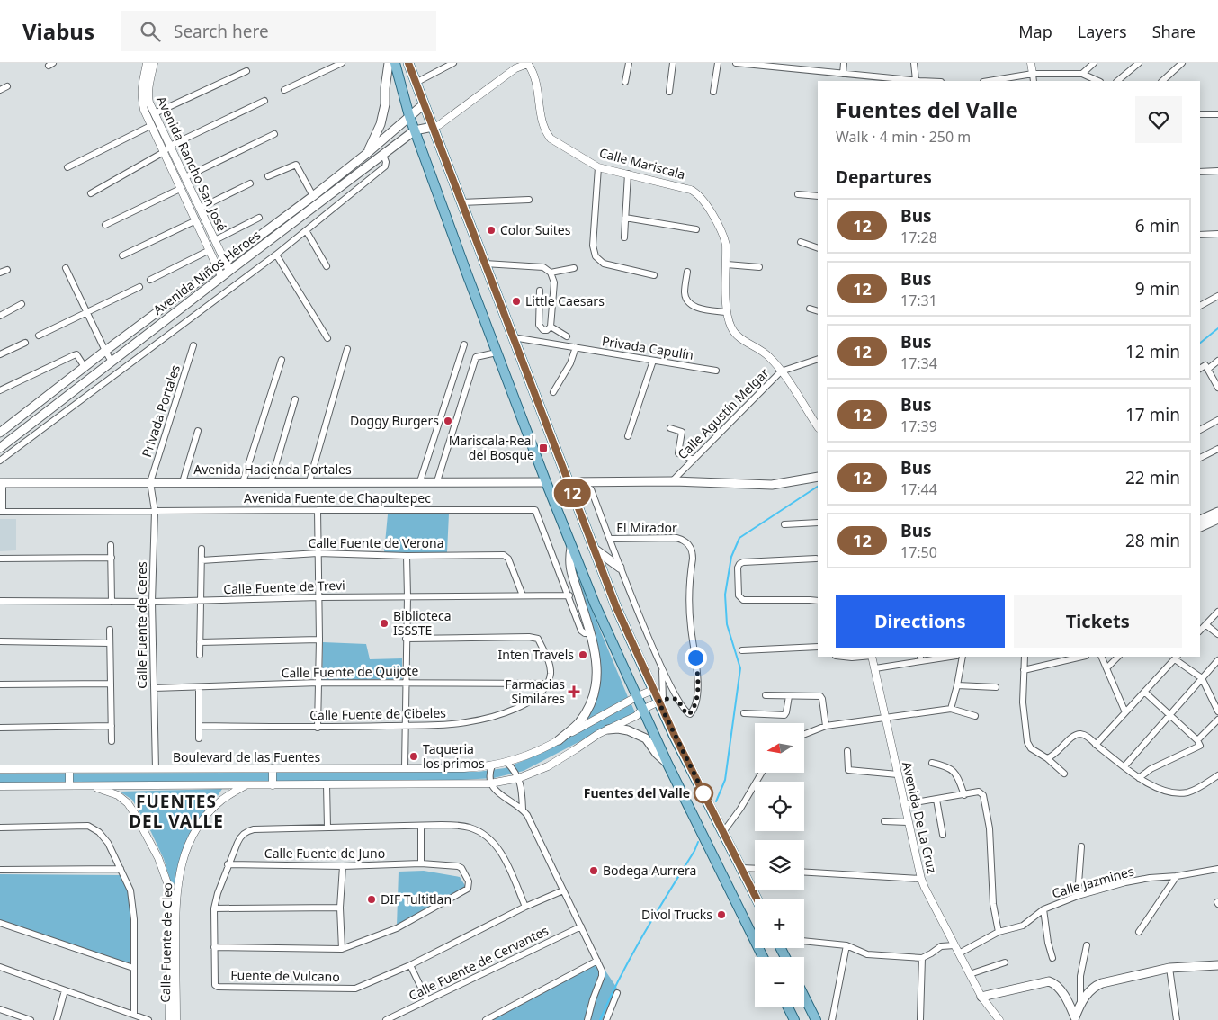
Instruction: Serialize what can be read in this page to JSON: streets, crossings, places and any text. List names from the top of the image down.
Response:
{
  "streets": {
    "main road": ["Avenida Niños Héroes", "Avenida Hacienda Portales"],
    "street": [
      "Avenida Rancho San José",
      "Calle Mariscala",
      "Privada Capulín",
      "Privada Portales",
      "Calle Agustín Melgar",
      "Avenida Fuente de Chapultepec",
      "El Mirador",
      "Calle Fuente de Verona",
      "Calle Fuente de Trevi",
      "Calle Fuente de Ceres",
      "Calle Fuente de Quijote",
      "Calle Fuente de Cibeles",
      "Boulevard de las Fuentes",
      "Avenida De La Cruz",
      "Calle Fuente de Juno",
      "Calle Jazmines",
      "Calle Fuente de Cleo",
      "Calle Fuente de Cervantes",
      "Fuente de Vulcano"
    ]
  },
  "crossings": [
    ["Avenida Rancho San José", "Avenida Niños Héroes"],
    ["Calle Mariscala", "Calle Agustín Melgar"],
    ["Privada Portales", "Avenida Hacienda Portales"],
    ["Privada Portales", "Calle Fuente de Ceres"],
    ["Avenida Hacienda Portales", "Calle Fuente de Ceres"],
    ["Avenida Fuente de Chapultepec", "Calle Fuente de Trevi"],
    ["Avenida Fuente de Chapultepec", "Calle Fuente de Ceres"],
    ["Calle Fuente de Verona", "Calle Fuente de Trevi"],
    ["Calle Fuente de Trevi", "Calle Fuente de Ceres"],
    ["Calle Fuente de Ceres", "Calle Fuente de Quijote"],
    ["Calle Fuente de Ceres", "Boulevard de las Fuentes"],
    ["Calle Fuente de Quijote", "Calle Fuente de Cibeles"],
    ["Avenida De La Cruz", "Calle Jazmines"],
    ["Calle Fuente de Juno", "Fuente de Vulcano"]
  ],
  "districts": ["FUENTES DEL VALLE"],
  "places": {
    "other": [
      "Color Suites",
      "Little Caesars",
      "Doggy Burgers",
      "Biblioteca ISSSTE",
      "Inten Travels",
      "Taqueria los primos",
      "Fuentes del Valle",
      "Bodega Aurrera",
      "DIF Tultitlan",
      "Divol Trucks"
    ],
    "transit": ["Mariscala-Real del Bosque"],
    "health": ["Farmacias Similares"]
  },
  "lines": ["bus line 12"],
  "north": "left",
  "page": {
    "header": "Viabus",
    "search": "Search here",
    "nav": ["Map", "Layers", "Share"],
    "on_map": "12",
    "heading": [
      ["Fuentes del Valle", "Walk · 4 min · 250 m"],
      "Departures"
    ],
    "list": [
      {
        "mark": "12",
        "name": "Bus",
        "note": "17:28",
        "value": "6 min"
      },
      {
        "mark": "12",
        "name": "Bus",
        "note": "17:31",
        "value": "9 min"
      },
      {
        "mark": "12",
        "name": "Bus",
        "note": "17:34",
        "value": "12 min"
      },
      {
        "mark": "12",
        "name": "Bus",
        "note": "17:39",
        "value": "17 min"
      },
      {
        "mark": "12",
        "name": "Bus",
        "note": "17:44",
        "value": "22 min"
      },
      {
        "mark": "12",
        "name": "Bus",
        "note": "17:50",
        "value": "28 min"
      }
    ],
    "buttons": ["Directions", "Tickets"],
    "map_buttons": ["+", "−"]
  }
}
